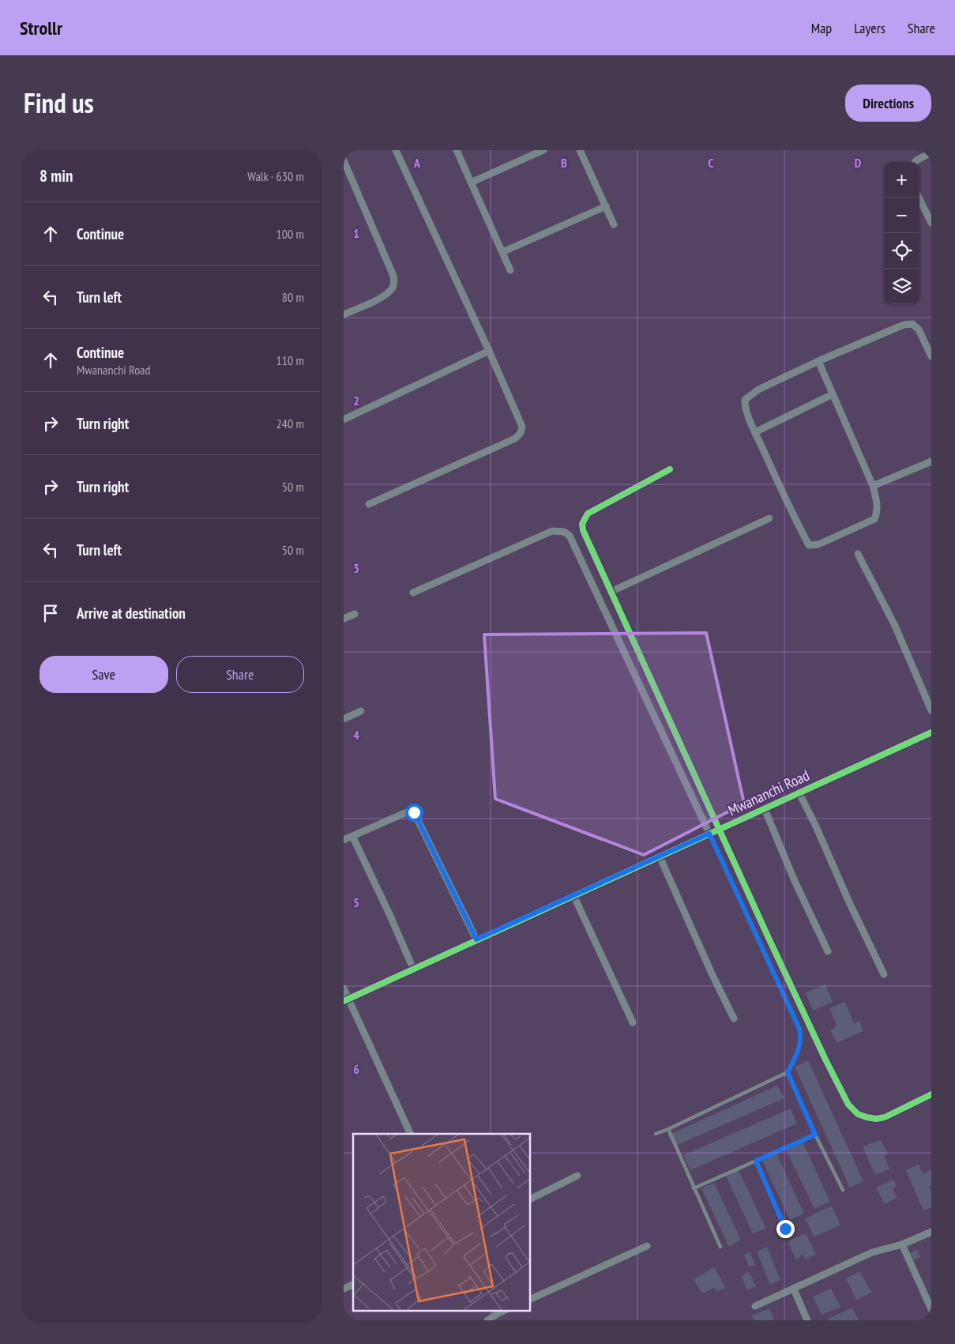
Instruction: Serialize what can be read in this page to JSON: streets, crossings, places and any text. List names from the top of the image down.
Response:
{
  "streets": {
    "street": ["Mwananchi Road"]
  },
  "page": {
    "header": "Strollr",
    "nav": ["Map", "Layers", "Share"],
    "title": "Find us",
    "buttons": [
      "Directions",
      ["Save", "Share"]
    ],
    "heading": ["8 min", "Walk · 630 m"],
    "map_buttons": ["+", "−"],
    "list": [
      ["Continue", "100 m"],
      ["Turn left", "80 m"],
      ["Continue", "Mwananchi Road", "110 m"],
      ["Turn right", "240 m"],
      ["Turn right", "50 m"],
      ["Turn left", "50 m"],
      "Arrive at destination"
    ]
  },
  "grid": {
    "columns": [
      "A",
      "B",
      "C",
      "D"
    ],
    "rows": [
      "1",
      "2",
      "3",
      "4",
      "5",
      "6"
    ]
  }
}
